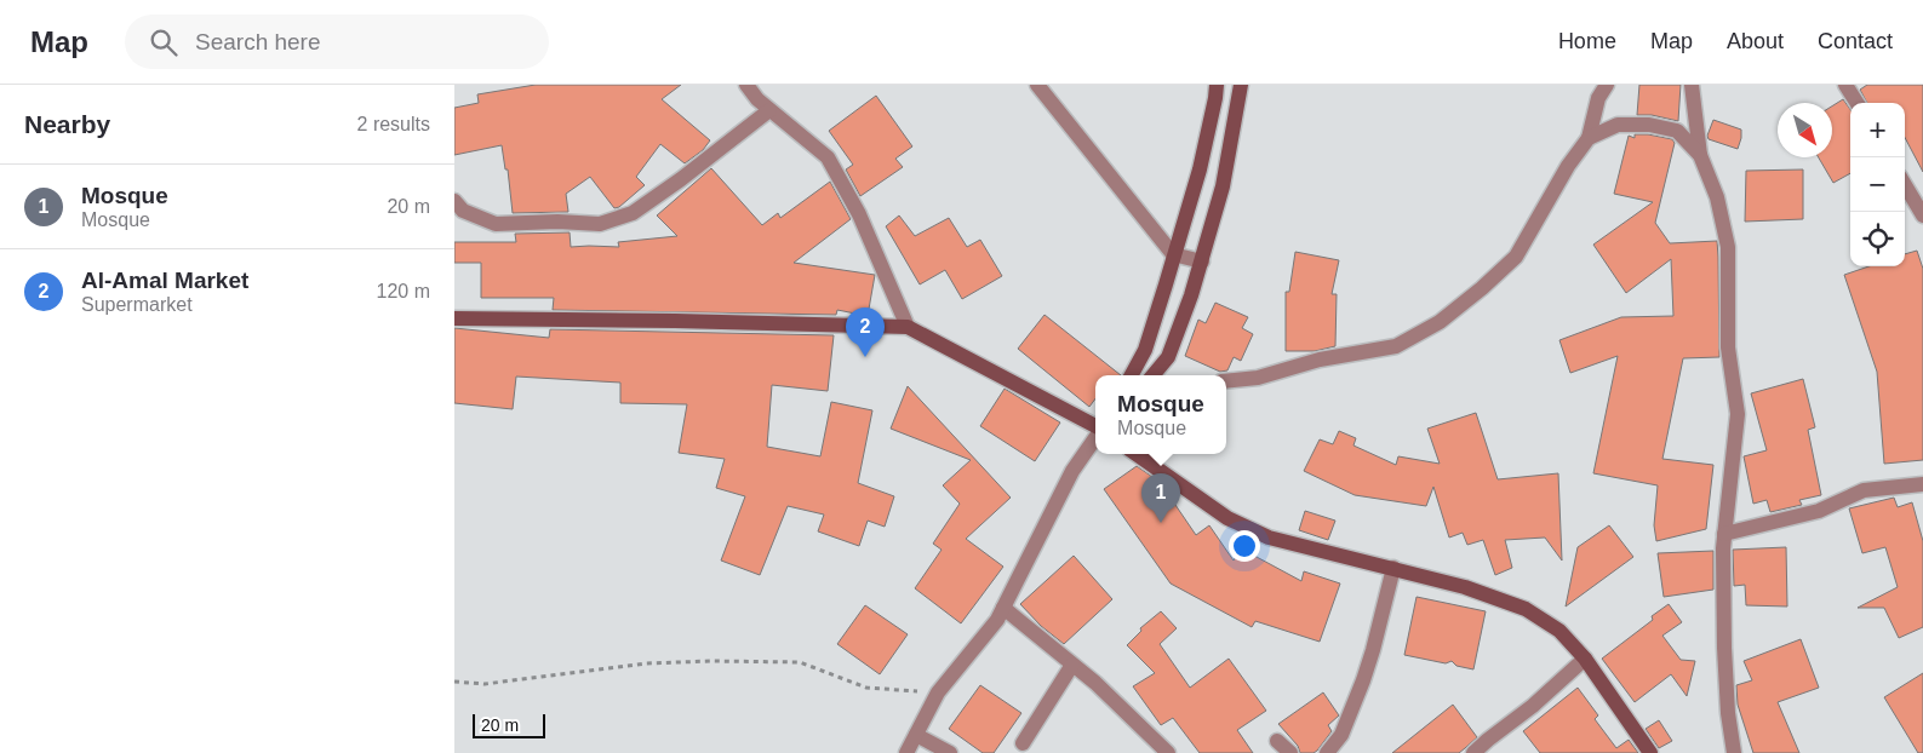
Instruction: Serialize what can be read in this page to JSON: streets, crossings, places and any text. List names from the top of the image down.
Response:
{
  "scale_bar": "20 m",
  "north": "bottom right",
  "page": {
    "header": "Map",
    "search": "Search here",
    "nav": [
      "Home",
      "Map",
      "About",
      "Contact"
    ],
    "heading": ["Nearby", "2 results"],
    "map_buttons": ["+", "−"],
    "list": [
      {
        "mark": "1",
        "name": "Mosque",
        "note": "Mosque",
        "value": "20 m"
      },
      {
        "mark": "2",
        "name": "Al-Amal Market",
        "note": "Supermarket",
        "value": "120 m"
      }
    ],
    "pins": ["2", "1"],
    "popup": ["Mosque", "Mosque"],
    "scale": "20 m"
  }
}
